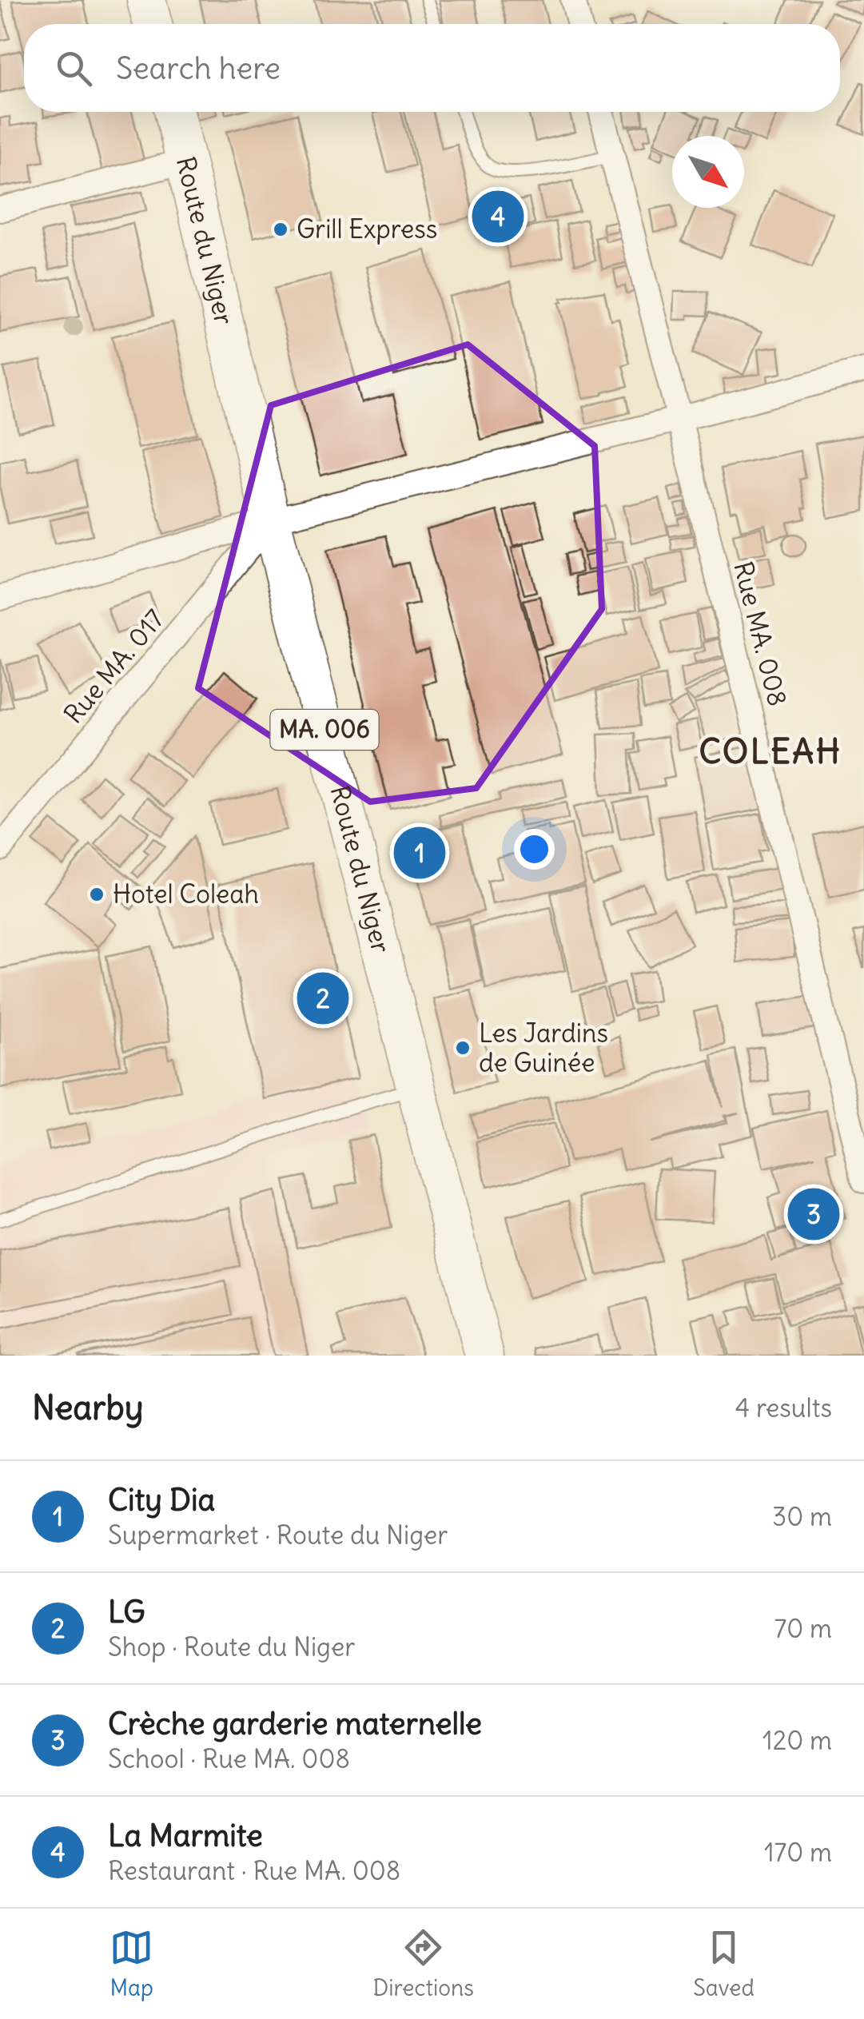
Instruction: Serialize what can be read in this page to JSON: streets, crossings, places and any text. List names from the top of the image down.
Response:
{
  "streets": {
    "main road": ["Route du Niger", "MA. 006"],
    "street": ["Rue MA. 008", "Rue MA. 017"]
  },
  "crossings": [
    ["Route du Niger", "Rue MA. 017"]
  ],
  "districts": ["COLEAH"],
  "places": ["Grill Express", "Hotel Coleah", "Les Jardins de Guinée"],
  "north": "bottom right",
  "page": {
    "search": "Search here",
    "pins": [
      "4",
      "1",
      "2",
      "3"
    ],
    "heading": ["Nearby", "4 results"],
    "list": [
      {
        "mark": "1",
        "name": "City Dia",
        "note": "Supermarket · Route du Niger",
        "value": "30 m"
      },
      {
        "mark": "2",
        "name": "LG",
        "note": "Shop · Route du Niger",
        "value": "70 m"
      },
      {
        "mark": "3",
        "name": "Crèche garderie maternelle",
        "note": "School · Rue MA. 008",
        "value": "120 m"
      },
      {
        "mark": "4",
        "name": "La Marmite",
        "note": "Restaurant · Rue MA. 008",
        "value": "170 m"
      }
    ],
    "nav": ["Map", "Directions", "Saved"]
  }
}
